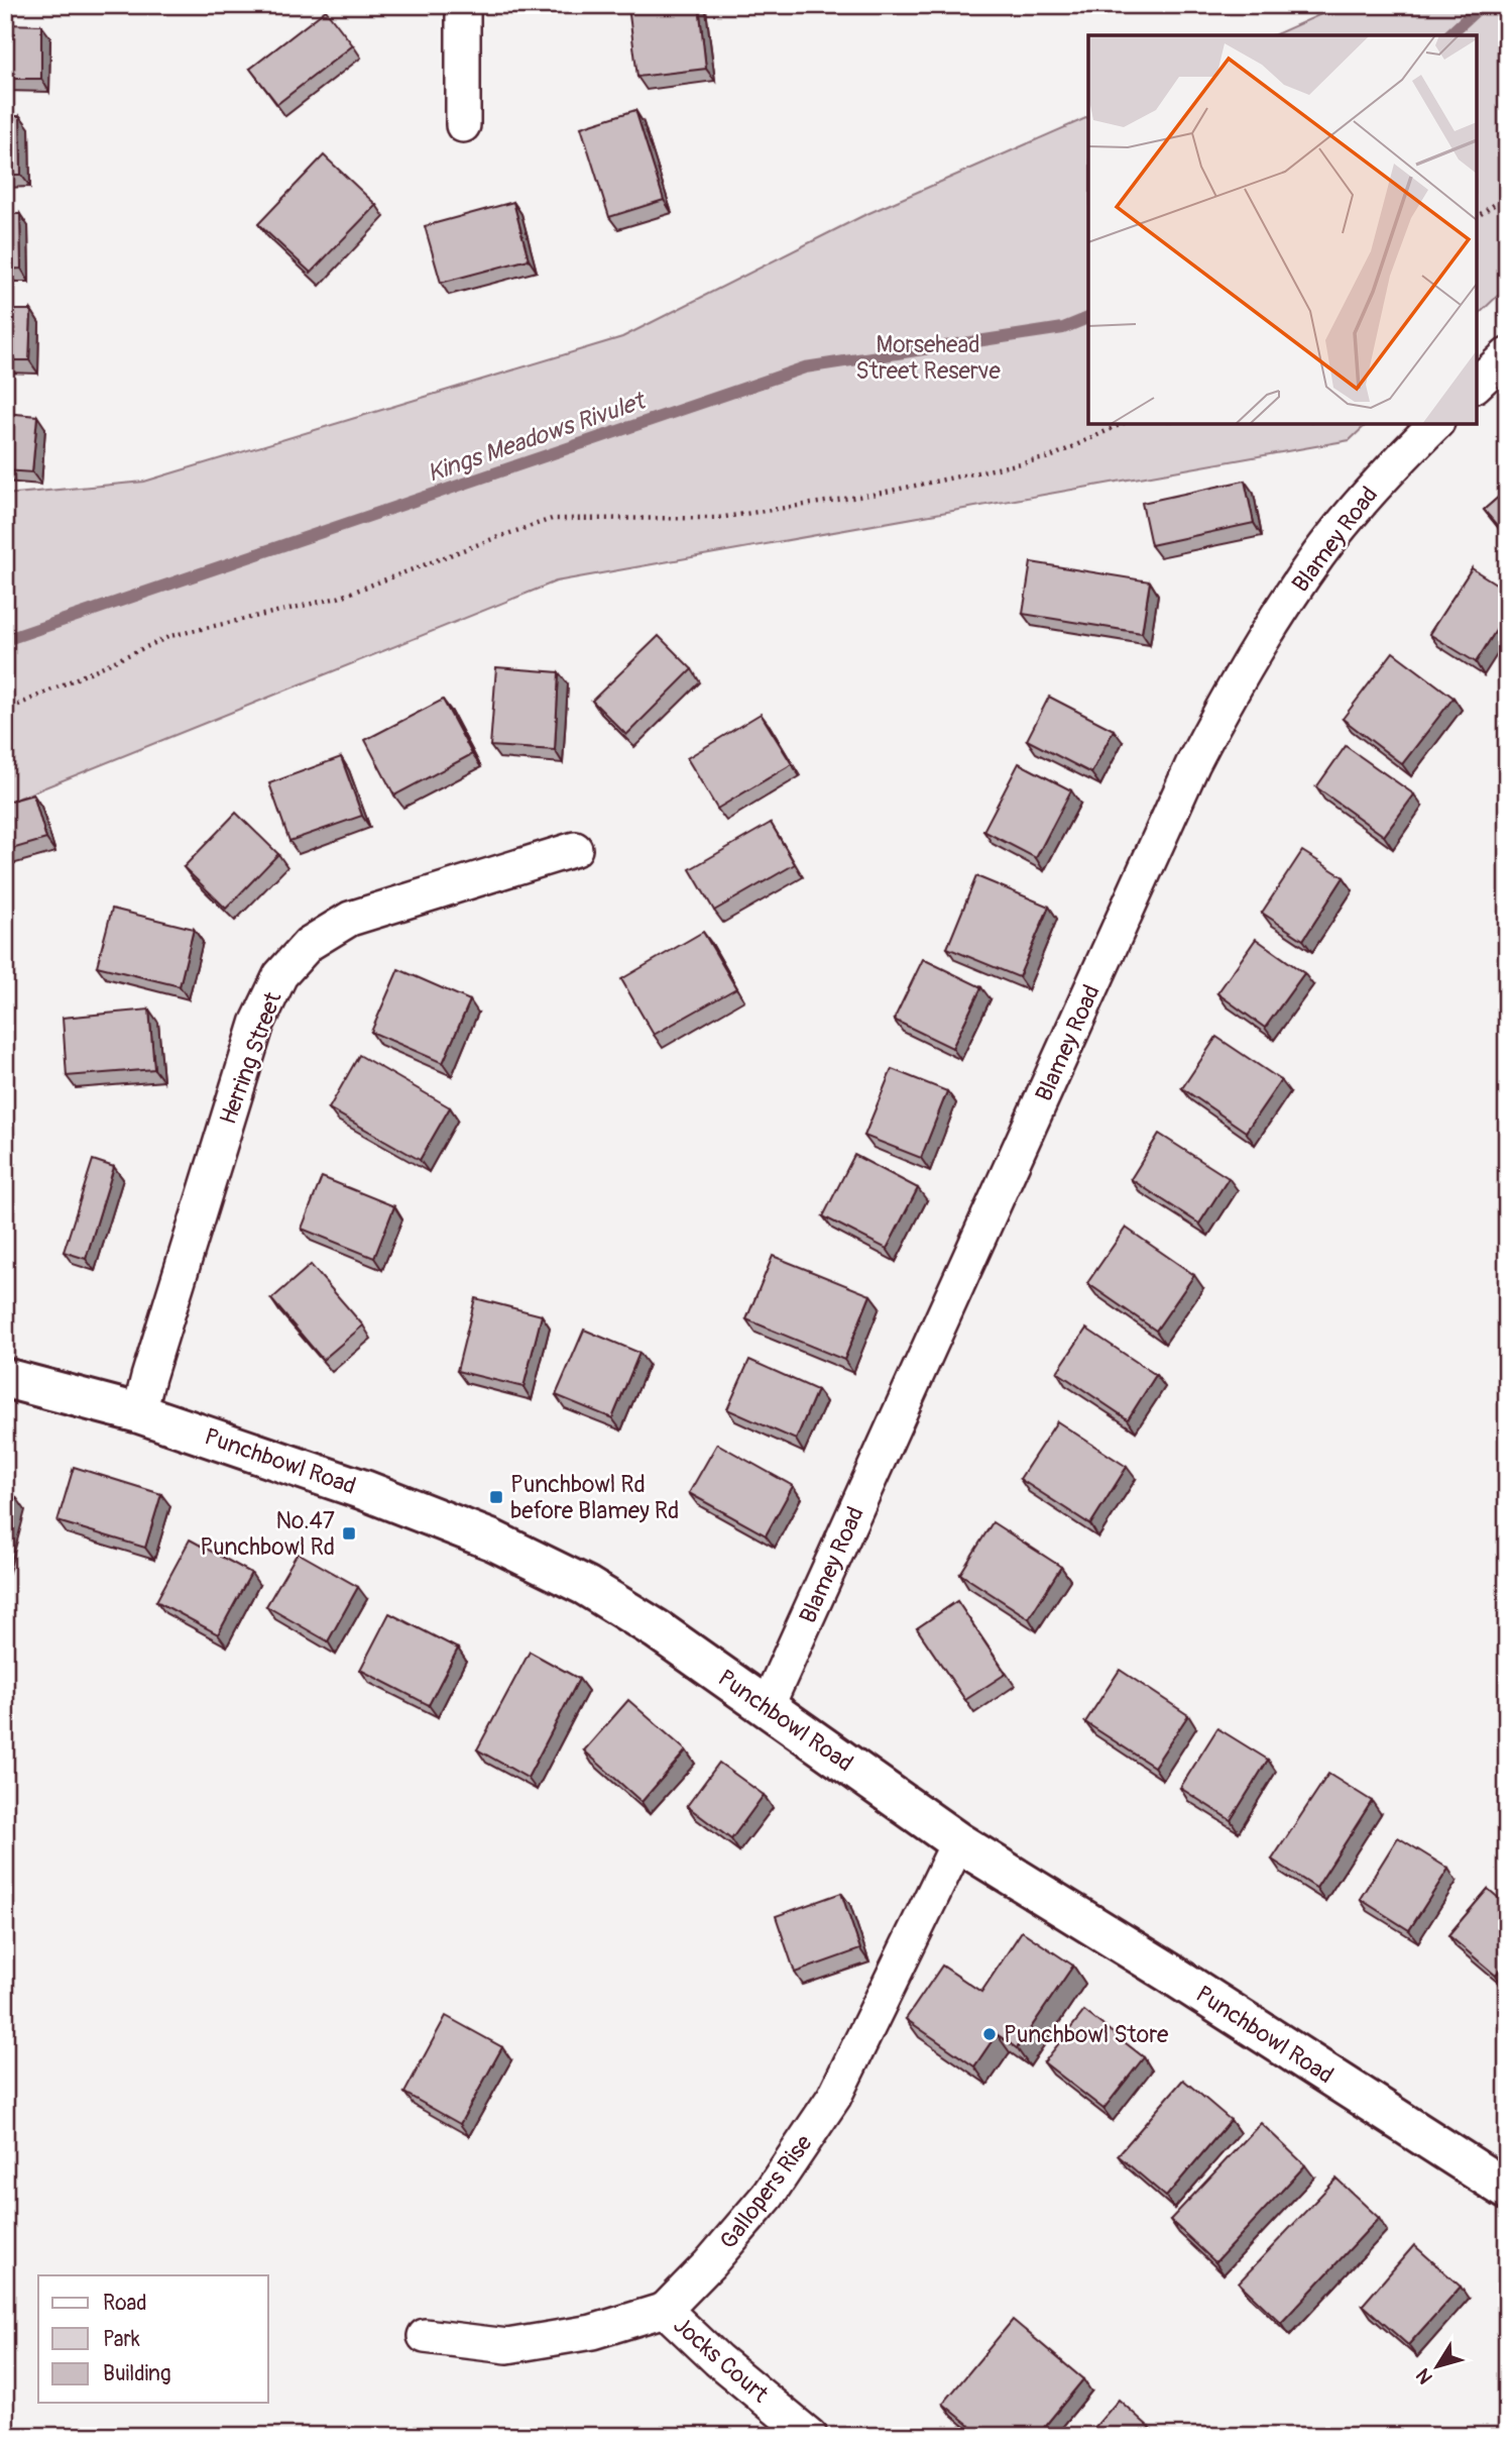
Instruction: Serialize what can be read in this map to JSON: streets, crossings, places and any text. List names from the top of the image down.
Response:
{
  "streets": {
    "street": [
      "Blamey Road",
      "Herring Street",
      "Punchbowl Road",
      "Gallopers Rise",
      "Jocks Court"
    ]
  },
  "crossings": [
    ["Blamey Road", "Punchbowl Road"],
    ["Herring Street", "Punchbowl Road"],
    ["Punchbowl Road", "Gallopers Rise"],
    ["Gallopers Rise", "Jocks Court"]
  ],
  "water": ["Kings Meadows Rivulet"],
  "parks": ["Morsehead Street Reserve"],
  "places": {
    "transit": ["Punchbowl Rd before Blamey Rd", "No.47 Punchbowl Rd"],
    "other": ["Punchbowl Store"]
  },
  "legend": ["Road", "Park", "Building"],
  "north": "bottom left"
}
